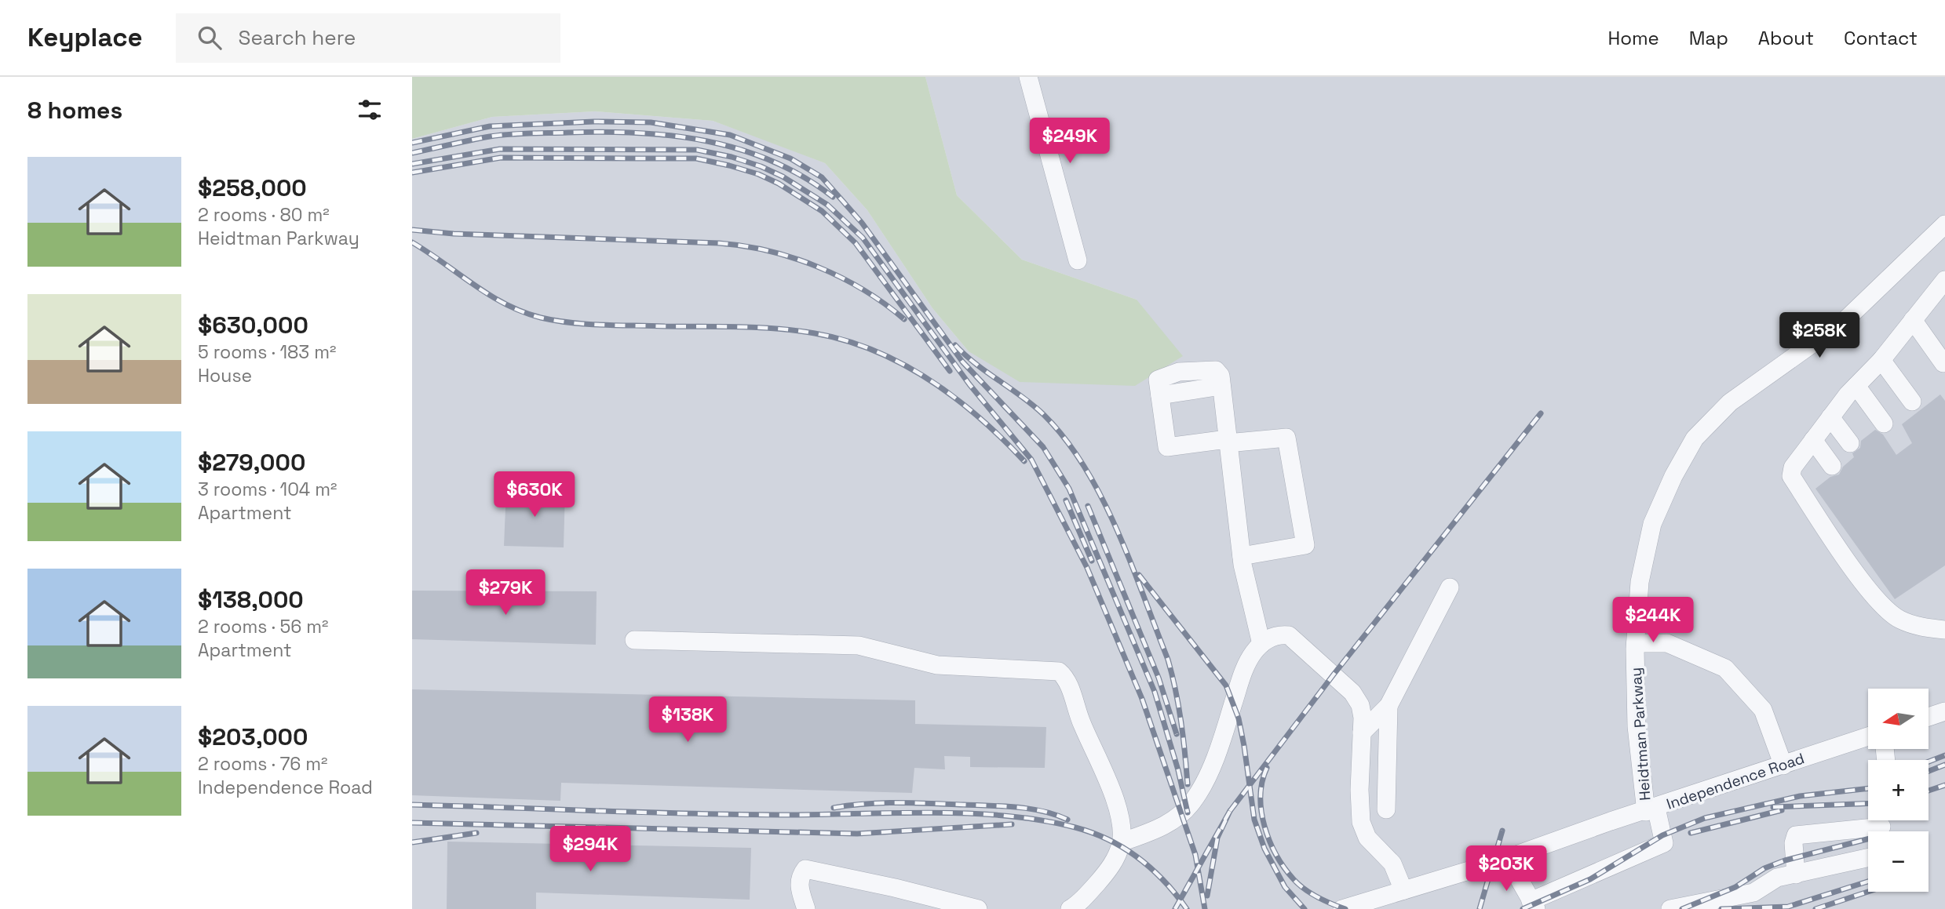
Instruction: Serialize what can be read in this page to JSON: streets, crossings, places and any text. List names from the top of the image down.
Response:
{
  "streets": {
    "street": ["Heidtman Parkway", "Independence Road"]
  },
  "crossings": [
    ["Heidtman Parkway", "Independence Road"]
  ],
  "north": "left",
  "page": {
    "header": "Keyplace",
    "search": "Search here",
    "nav": [
      "Home",
      "Map",
      "About",
      "Contact"
    ],
    "heading": "8 homes",
    "price": [
      "$249K",
      "$258K",
      "$630K",
      "$279K",
      "$244K",
      "$138K",
      "$294K",
      "$203K"
    ],
    "list": [
      {
        "name": "$258,000",
        "note": "2 rooms · 80 m² · Heidtman Parkway"
      },
      {
        "name": "$630,000",
        "note": "5 rooms · 183 m² · House"
      },
      {
        "name": "$279,000",
        "note": "3 rooms · 104 m² · Apartment"
      },
      {
        "name": "$138,000",
        "note": "2 rooms · 56 m² · Apartment"
      },
      {
        "name": "$203,000",
        "note": "2 rooms · 76 m² · Independence Road"
      }
    ],
    "map_buttons": ["+", "−"]
  }
}
